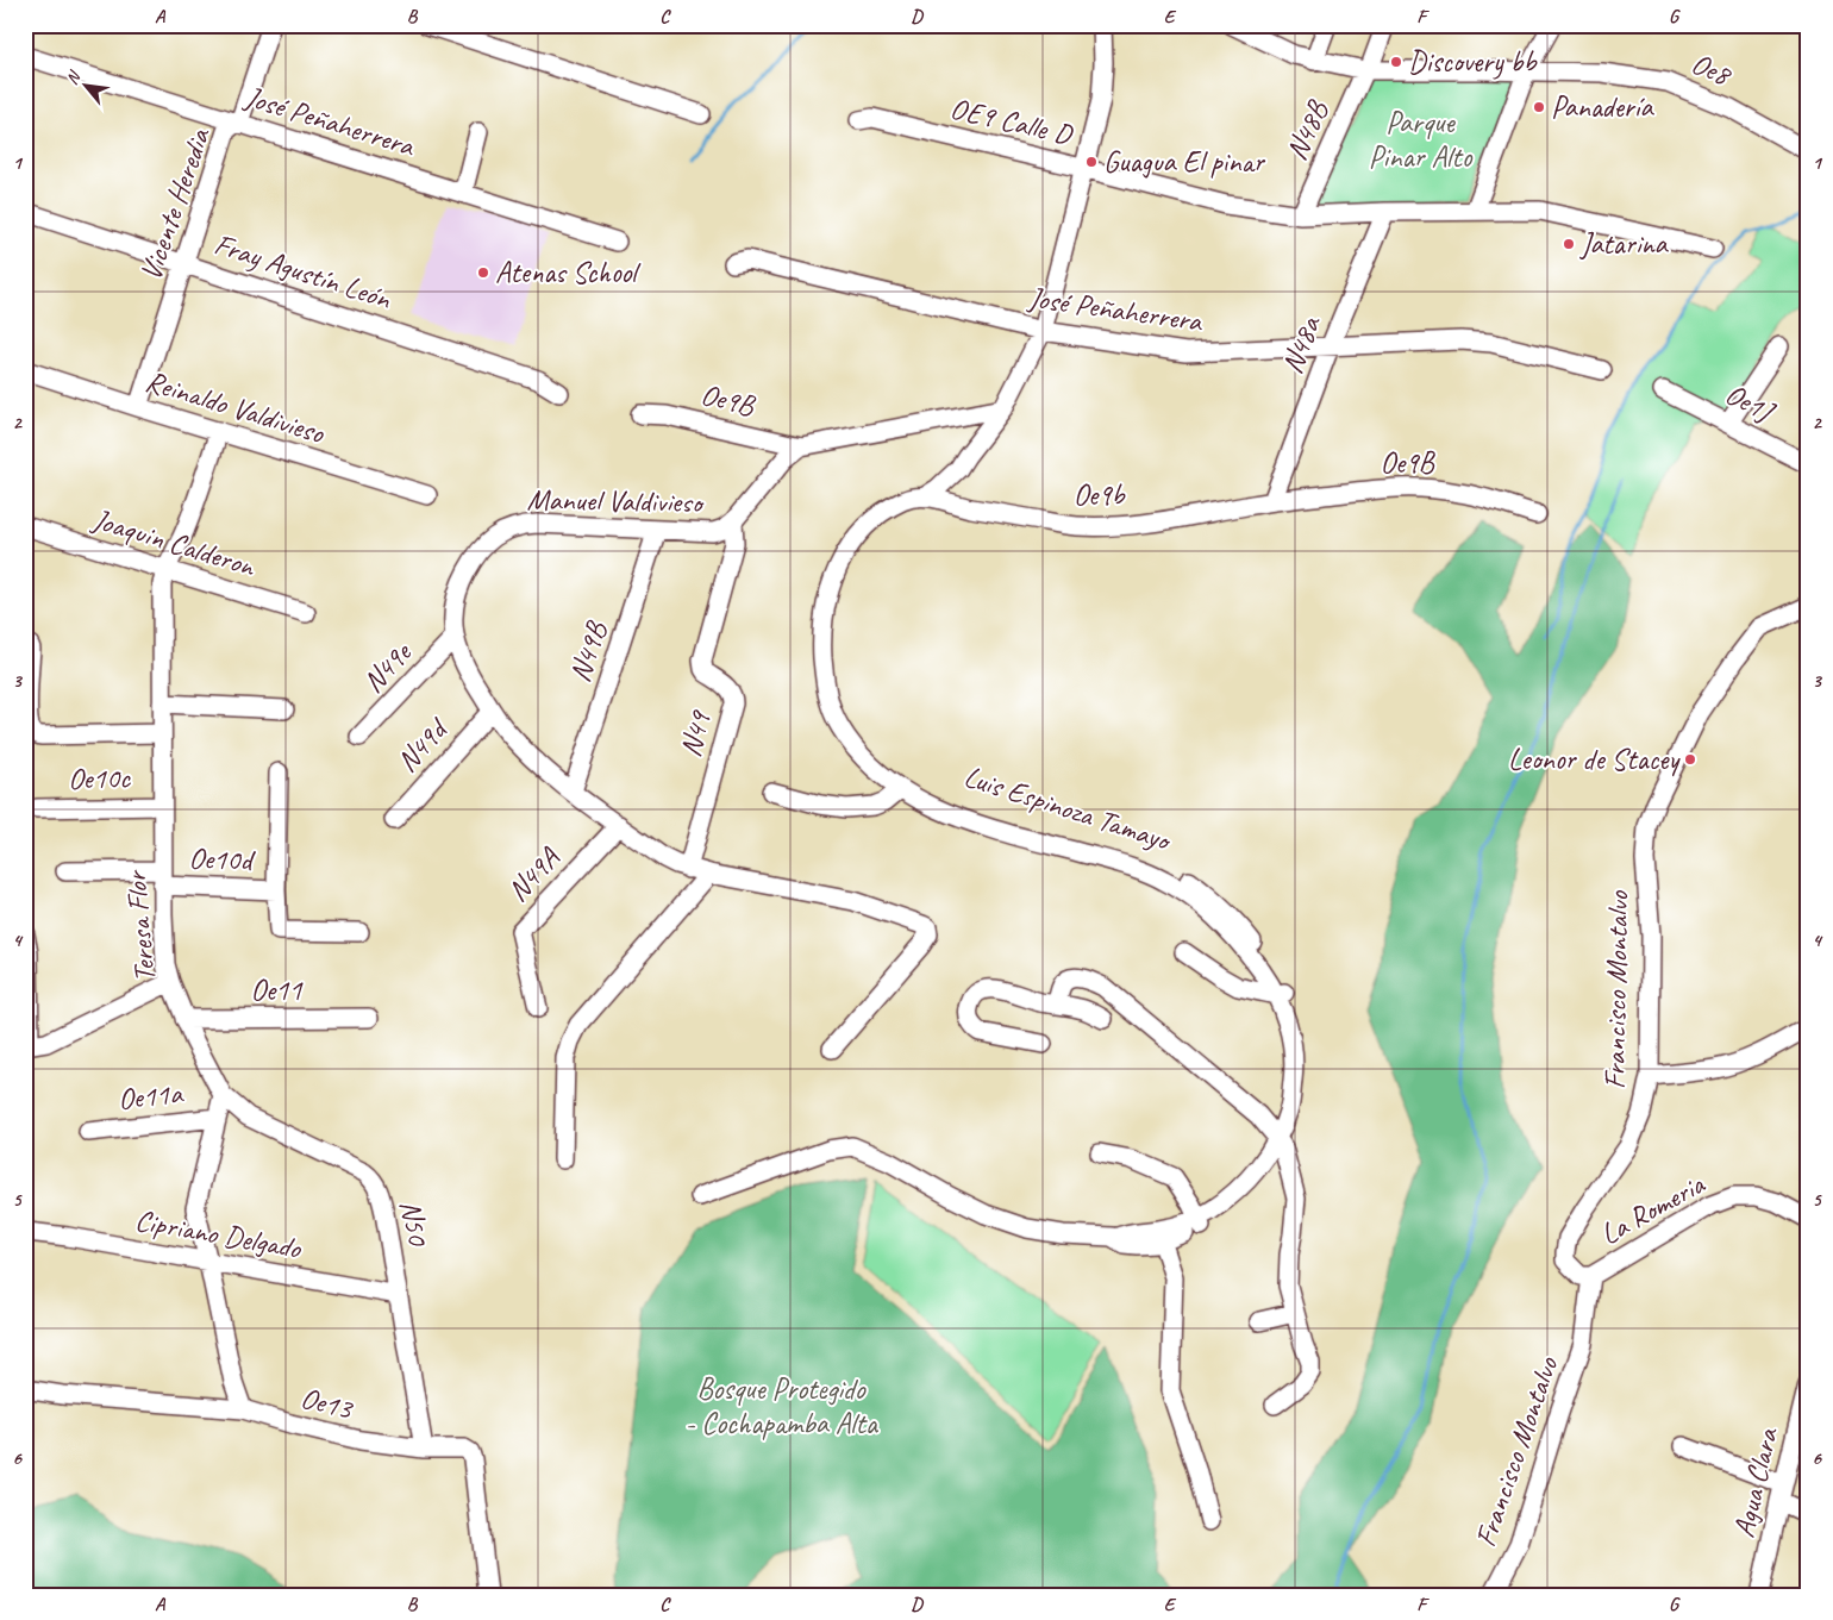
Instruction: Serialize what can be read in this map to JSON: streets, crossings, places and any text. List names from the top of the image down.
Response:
{
  "streets": {
    "street": [
      "Oe8",
      "José Peñaherrera",
      "OE9 Calle D",
      "N48B",
      "Vicente Heredia",
      "Fray Agustín León",
      "N48a",
      "Oe9B",
      "Oe1J",
      "Reinaldo Valdivieso",
      "Oe9b",
      "Manuel Valdivieso",
      "Joaquin Calderon",
      "N49B",
      "N49e",
      "N49",
      "N49d",
      "Oe10c",
      "Luis Espinoza Tamayo",
      "Oe10d",
      "N49A",
      "Teresa Flor",
      "Oe11",
      "Francisco Montalvo",
      "Oe11a",
      "La Romeria",
      "N50",
      "Cipriano Delgado",
      "Oe13",
      "Agua Clara"
    ]
  },
  "crossings": [
    ["Oe8", "N48B"],
    ["José Peñaherrera", "Vicente Heredia"],
    ["José Peñaherrera", "N48a"],
    ["OE9 Calle D", "N48B"],
    ["OE9 Calle D", "N48a"],
    ["Vicente Heredia", "Fray Agustín León"],
    ["Vicente Heredia", "Reinaldo Valdivieso"],
    ["N48a", "Oe9B"],
    ["N48a", "Oe9b"],
    ["Oe9B", "Oe9b"],
    ["Oe9B", "Manuel Valdivieso"],
    ["Reinaldo Valdivieso", "Teresa Flor"],
    ["Oe9b", "Luis Espinoza Tamayo"],
    ["Manuel Valdivieso", "N49B"],
    ["Manuel Valdivieso", "N49e"],
    ["Manuel Valdivieso", "N49"],
    ["Manuel Valdivieso", "N49d"],
    ["Manuel Valdivieso", "N49A"],
    ["Joaquin Calderon", "Teresa Flor"],
    ["Oe10c", "Teresa Flor"],
    ["Oe10d", "Teresa Flor"],
    ["Teresa Flor", "Oe11"],
    ["Teresa Flor", "N50"],
    ["Francisco Montalvo", "La Romeria"],
    ["N50", "Cipriano Delgado"],
    ["N50", "Oe13"]
  ],
  "parks": ["Parque Pinar Alto", "Bosque Protegido - Cochapamba Alta"],
  "places": [
    "Discovery bb",
    "Panadería",
    "Guagua El pinar",
    "Jatarina",
    "Atenas School",
    "Leonor de Stacey"
  ],
  "north": "top left",
  "grid": {
    "columns": [
      "A",
      "B",
      "C",
      "D",
      "E",
      "F",
      "G"
    ],
    "rows": [
      "1",
      "2",
      "3",
      "4",
      "5",
      "6"
    ]
  }
}
